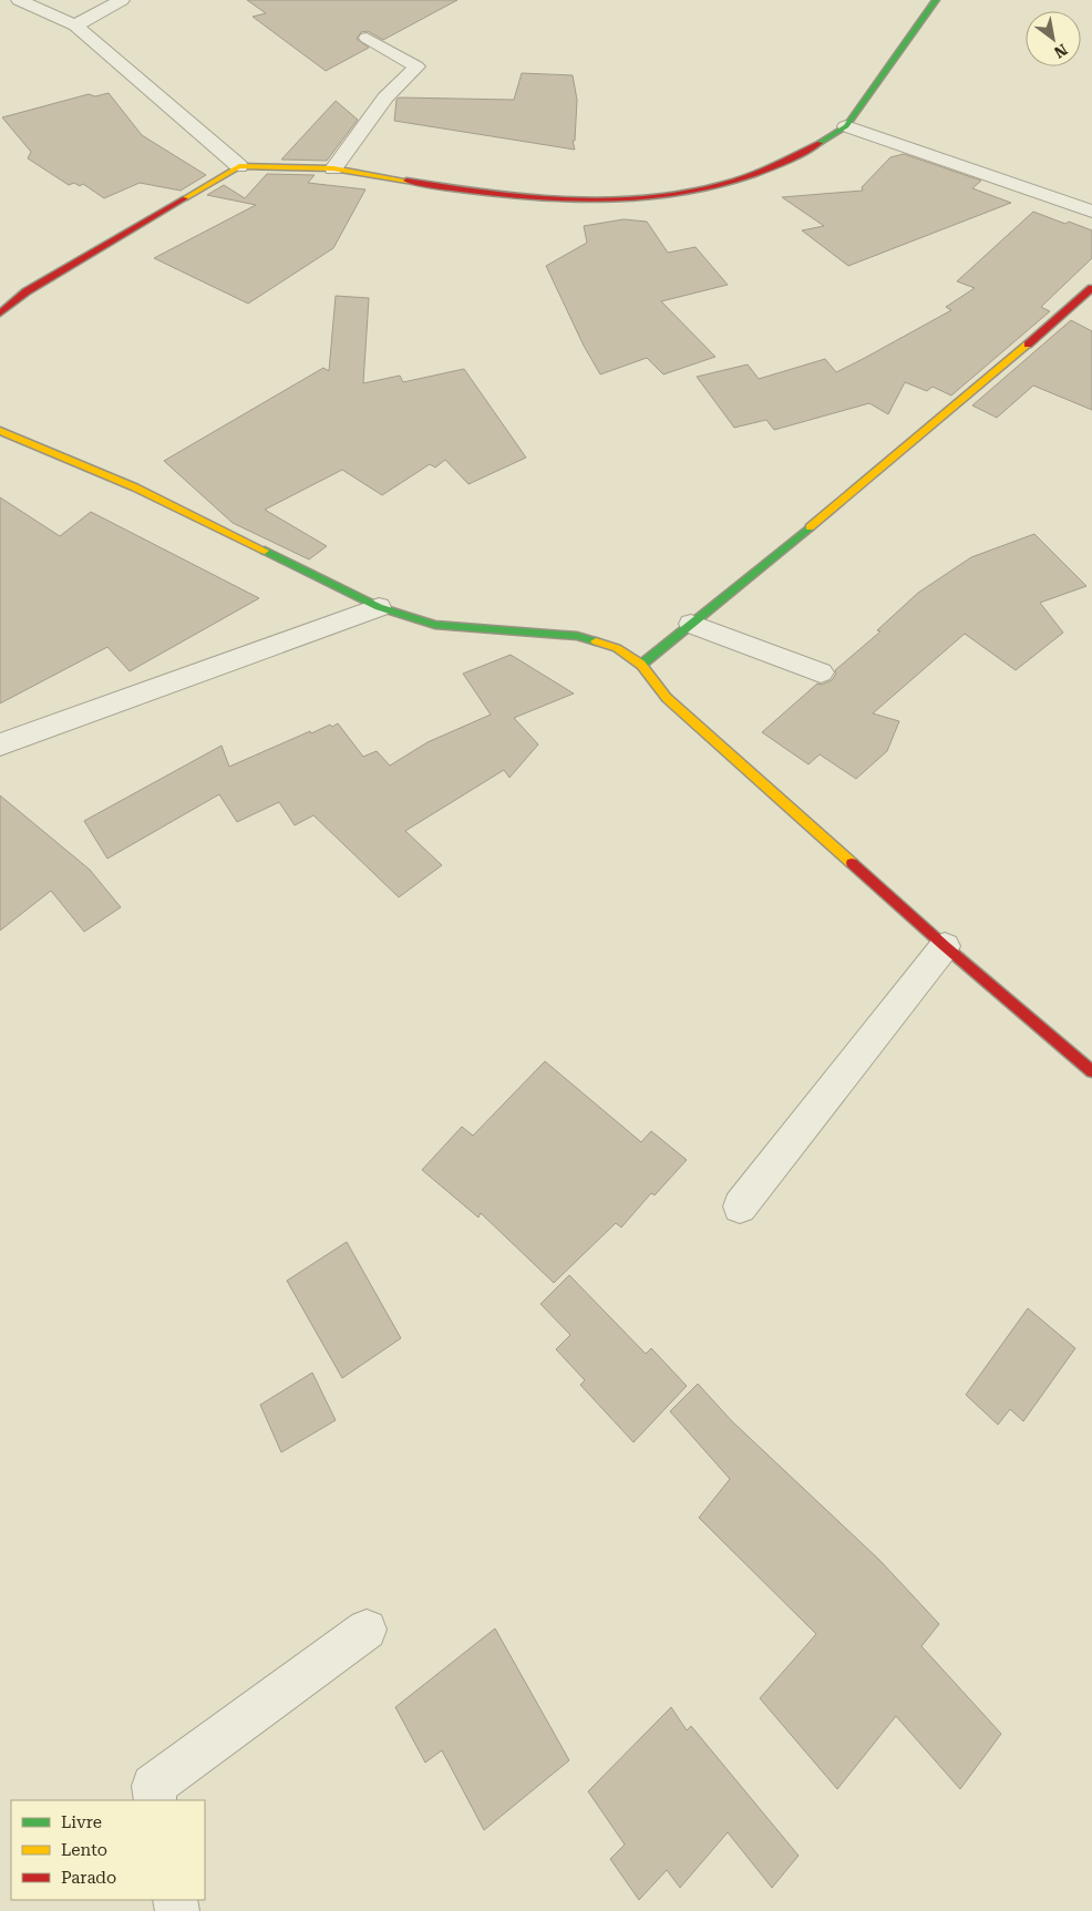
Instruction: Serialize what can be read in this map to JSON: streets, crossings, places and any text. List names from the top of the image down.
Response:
{
  "legend": ["Livre", "Lento", "Parado"],
  "north": "bottom right"
}
